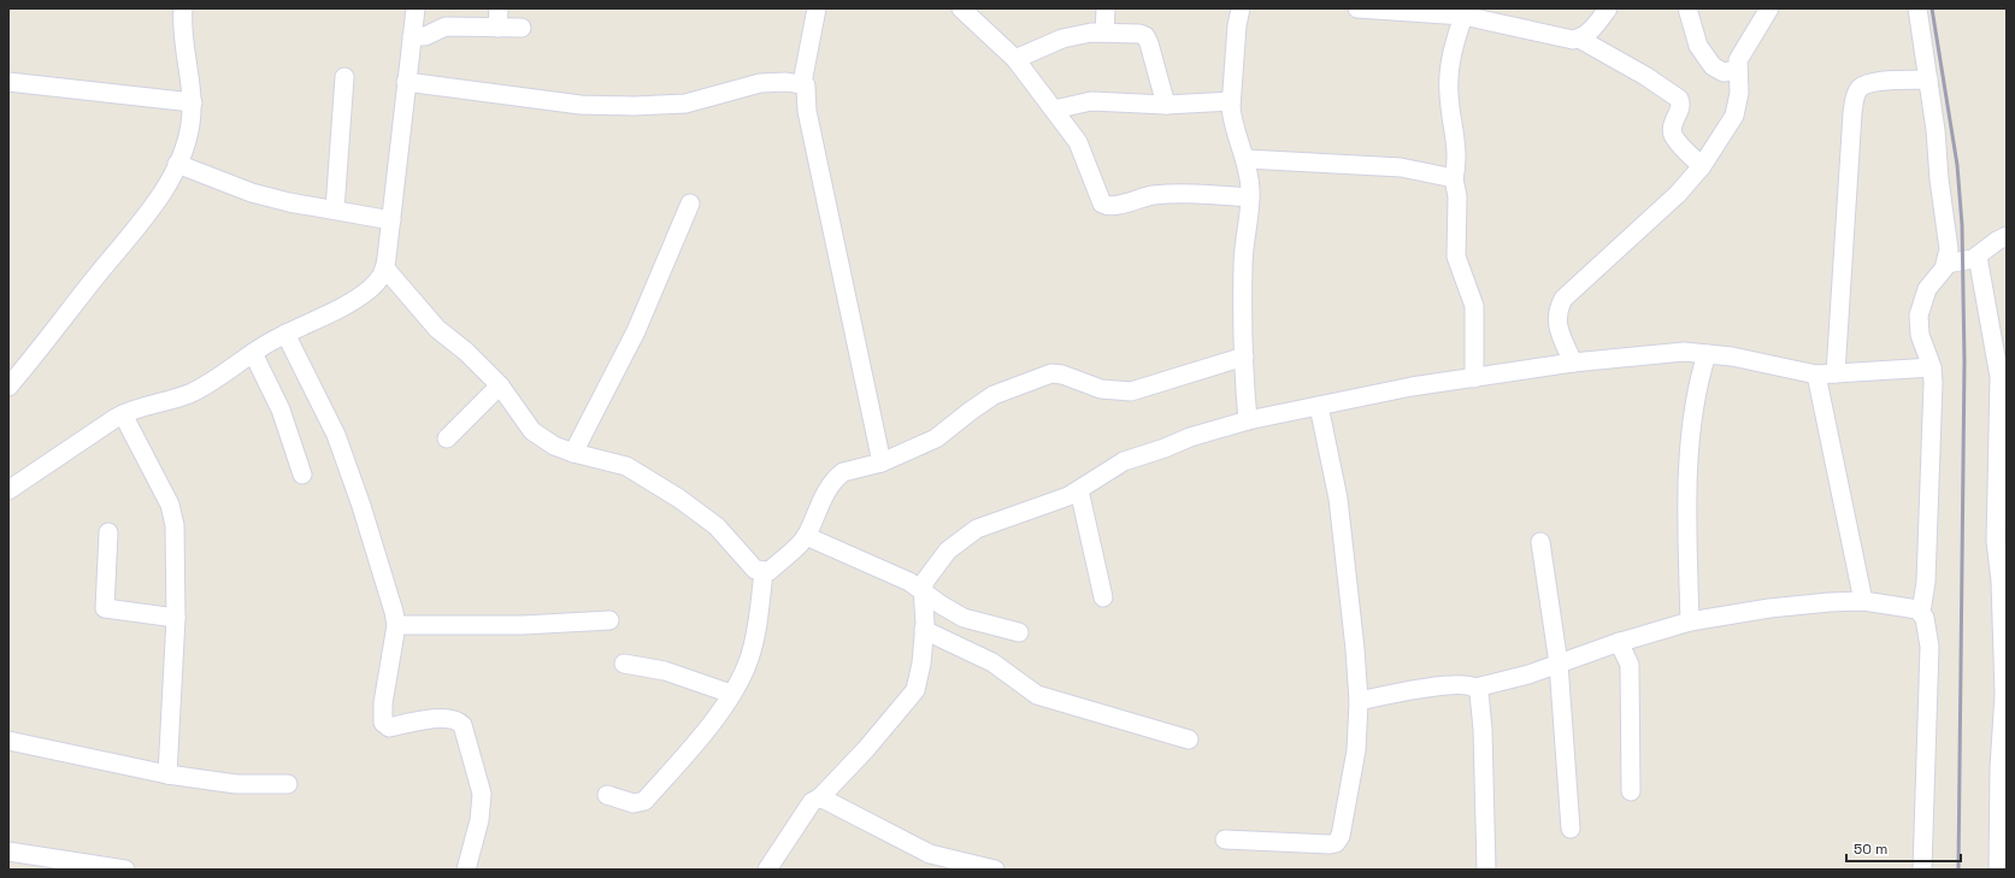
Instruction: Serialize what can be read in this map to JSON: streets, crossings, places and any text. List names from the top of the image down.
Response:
{
  "scale_bar": "50 m"
}
